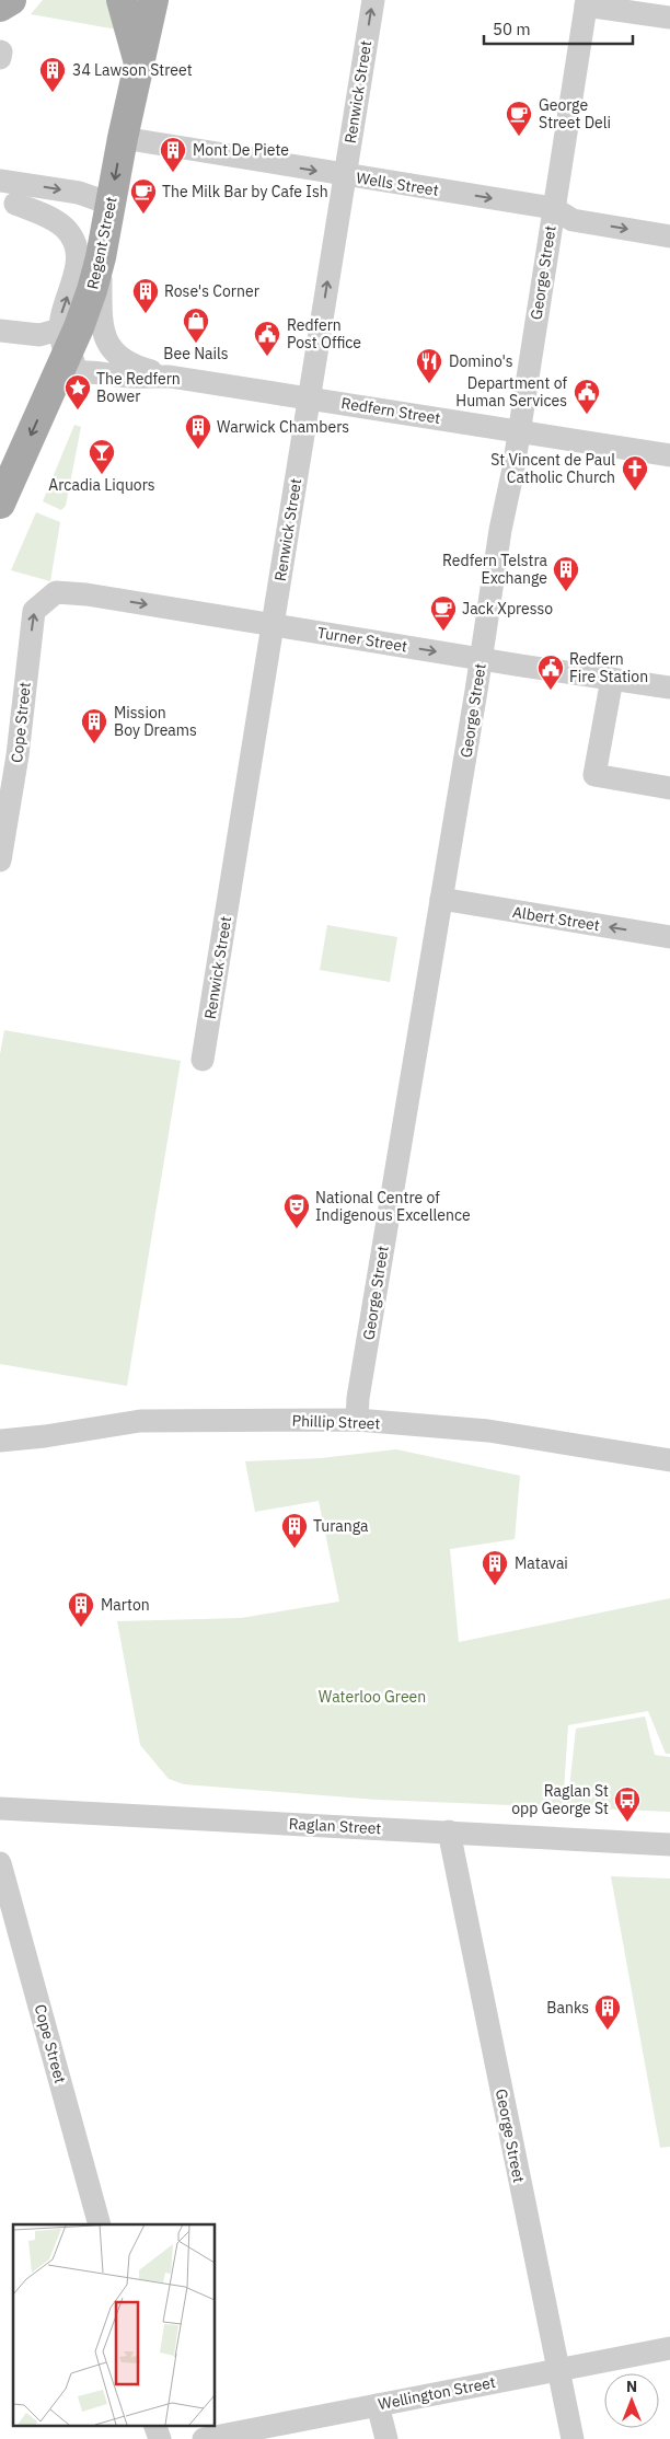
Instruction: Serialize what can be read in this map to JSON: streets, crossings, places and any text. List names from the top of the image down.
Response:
{
  "streets": {
    "main road": ["Regent Street"],
    "street": [
      "Renwick Street",
      "Wells Street",
      "George Street",
      "Redfern Street",
      "Turner Street",
      "Cope Street",
      "Albert Street",
      "Phillip Street",
      "Raglan Street",
      "Wellington Street"
    ]
  },
  "crossings": [
    ["Renwick Street", "Wells Street"],
    ["Renwick Street", "Redfern Street"],
    ["Renwick Street", "Turner Street"],
    ["Wells Street", "Regent Street"],
    ["Wells Street", "George Street"],
    ["Regent Street", "Redfern Street"],
    ["George Street", "Redfern Street"],
    ["George Street", "Turner Street"],
    ["George Street", "Albert Street"],
    ["George Street", "Phillip Street"],
    ["George Street", "Raglan Street"],
    ["George Street", "Wellington Street"],
    ["Turner Street", "Cope Street"]
  ],
  "one_way": [
    "Renwick Street",
    "Wells Street",
    "Regent Street",
    "Turner Street",
    "Cope Street",
    "Albert Street"
  ],
  "parks": ["Waterloo Green"],
  "places": {
    "building": [
      "34 Lawson Street",
      "Mont De Piete",
      "Rose's Corner",
      "Warwick Chambers",
      "Redfern Telstra Exchange",
      "Mission Boy Dreams",
      "Turanga",
      "Matavai",
      "Marton",
      "Banks"
    ],
    "cafe": ["George Street Deli", "The Milk Bar by Cafe Ish", "Jack Xpresso"],
    "shop": ["Bee Nails"],
    "public building": ["Redfern Post Office", "Department of Human Services", "Redfern Fire Station"],
    "restaurant": ["Domino's"],
    "place": ["The Redfern Bower"],
    "bar": ["Arcadia Liquors"],
    "church": ["St Vincent de Paul Catholic Church"],
    "theatre": ["National Centre of Indigenous Excellence"],
    "bus stop": ["Raglan St opp George St"]
  },
  "scale_bar": "50 m",
  "north": "top"
}
